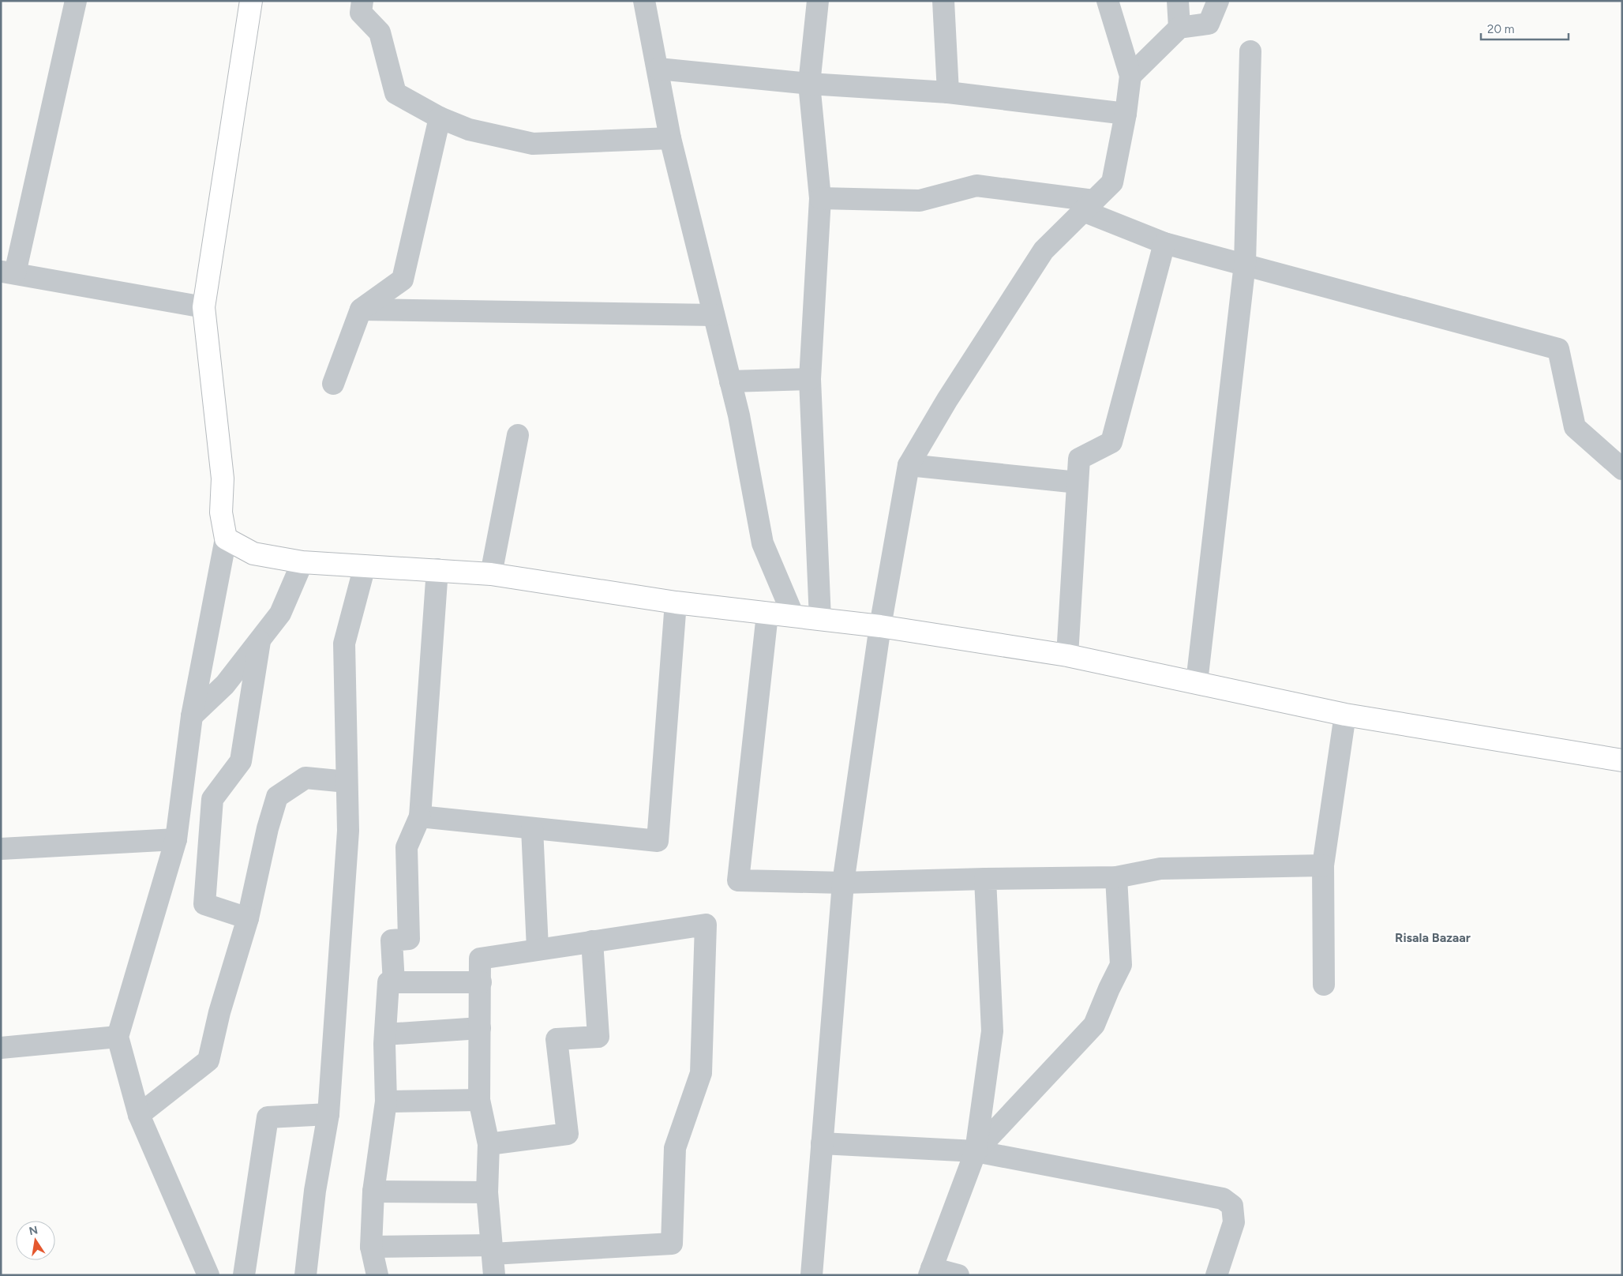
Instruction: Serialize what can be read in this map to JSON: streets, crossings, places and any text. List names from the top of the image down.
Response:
{
  "districts": ["Risala Bazaar"],
  "scale_bar": "20 m",
  "north": "top"
}
